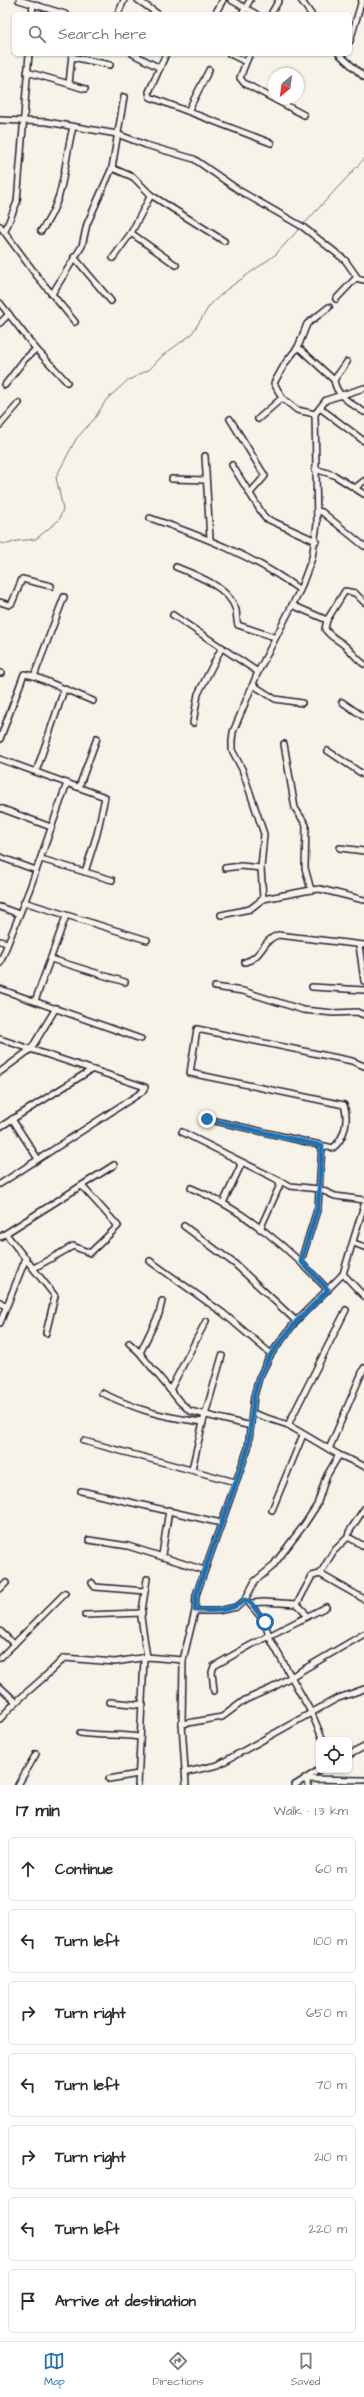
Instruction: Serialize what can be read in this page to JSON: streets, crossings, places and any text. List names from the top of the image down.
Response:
{
  "north": "bottom left",
  "page": {
    "search": "Search here",
    "heading": ["17 min", "Walk · 1.3 km"],
    "list": [
      ["Continue", "60 m"],
      ["Turn left", "100 m"],
      ["Turn right", "650 m"],
      ["Turn left", "70 m"],
      ["Turn right", "210 m"],
      ["Turn left", "220 m"],
      "Arrive at destination"
    ],
    "nav": ["Map", "Directions", "Saved"]
  }
}
